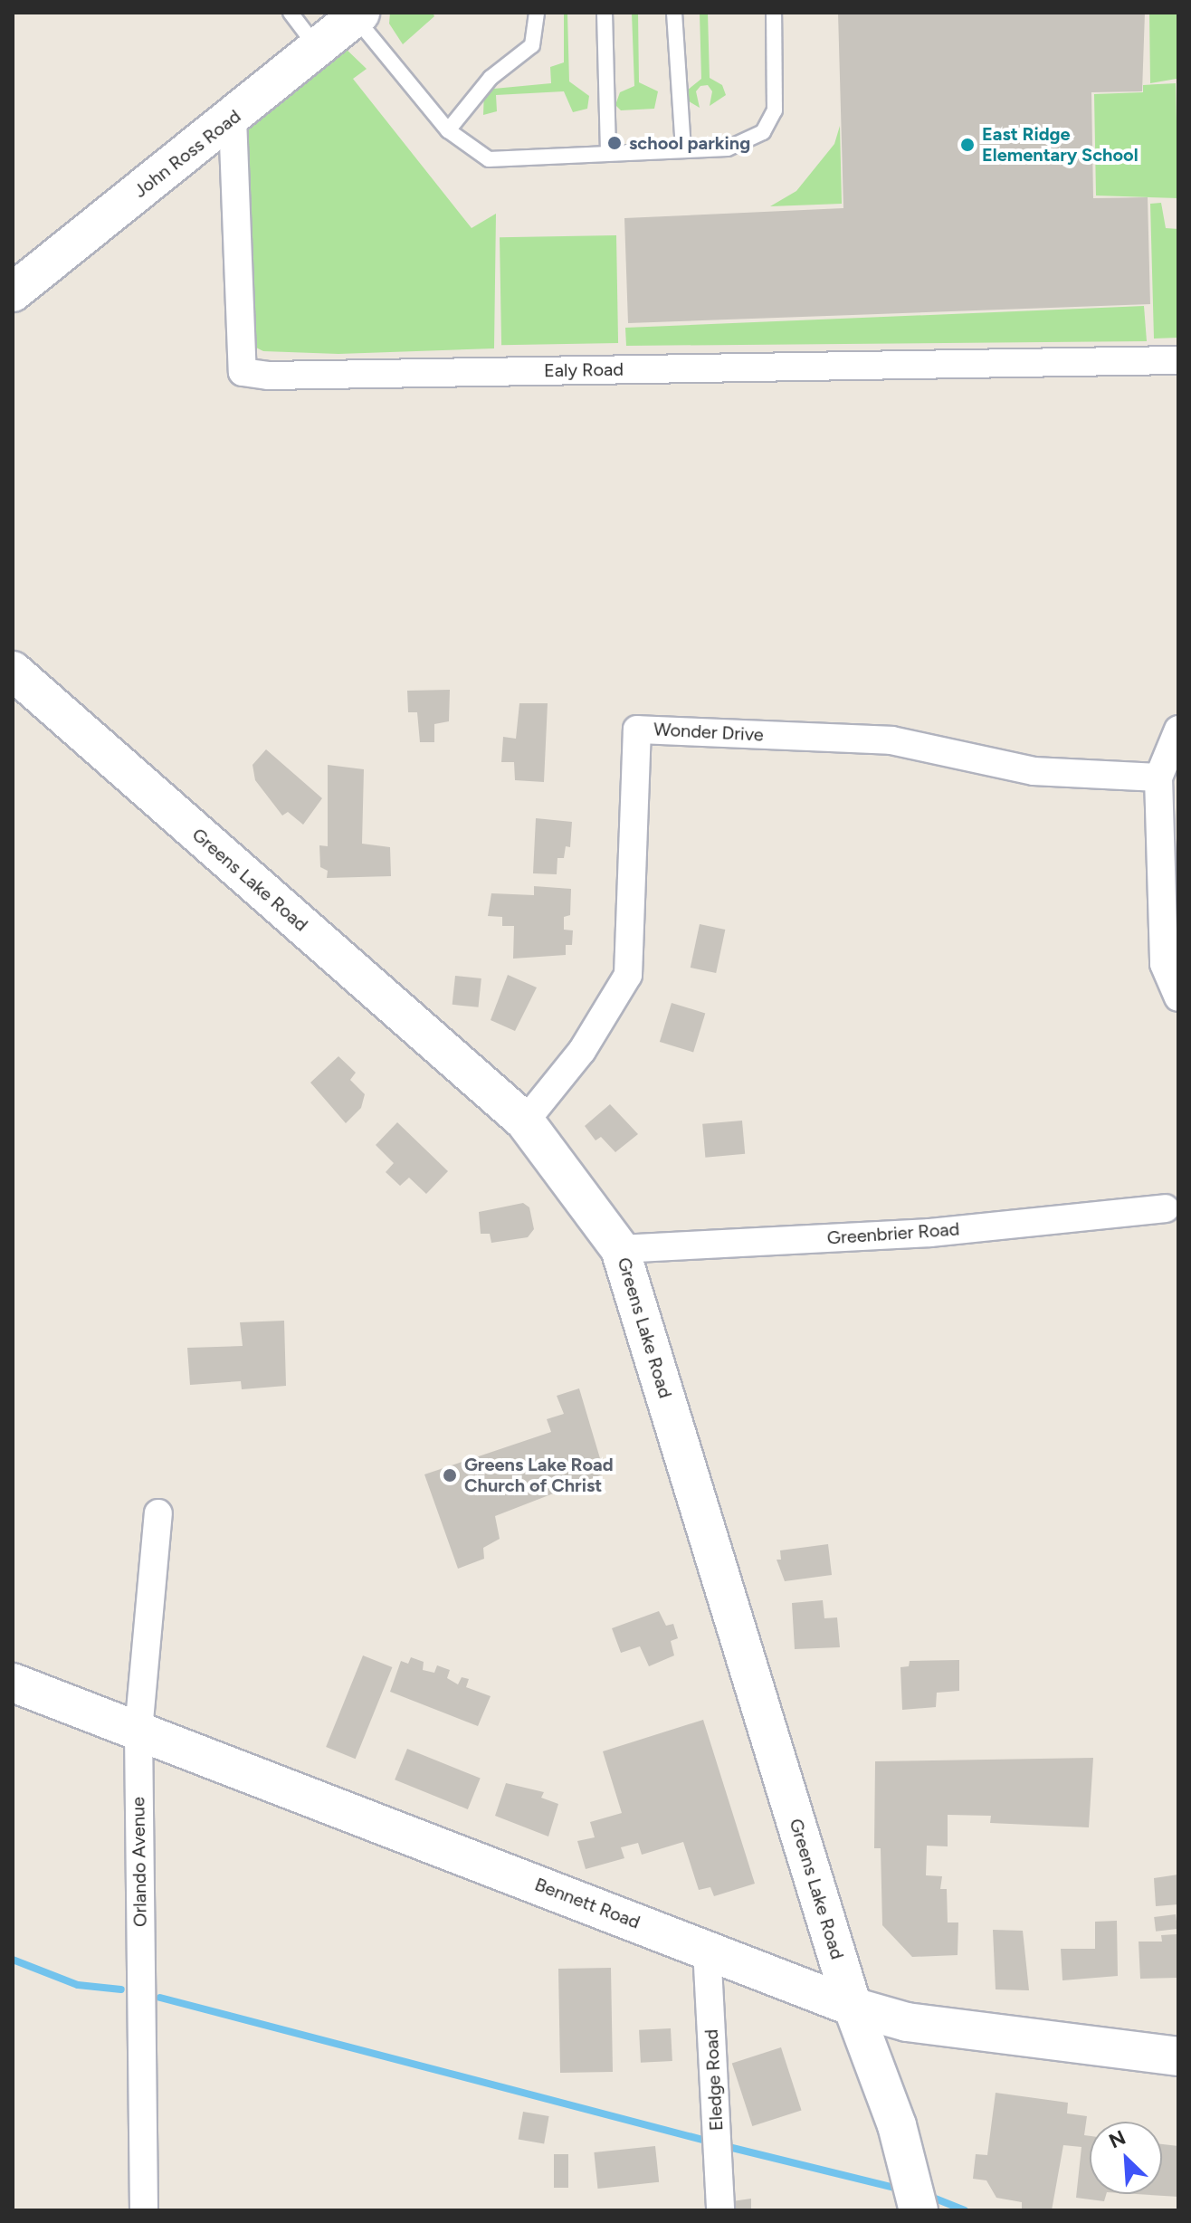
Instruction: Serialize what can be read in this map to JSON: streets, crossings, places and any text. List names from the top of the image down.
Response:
{
  "streets": {
    "street": [
      "John Ross Road",
      "Ealy Road",
      "Wonder Drive",
      "Greens Lake Road",
      "Greenbrier Road",
      "Orlando Avenue",
      "Bennett Road",
      "Eledge Road"
    ]
  },
  "crossings": [
    ["John Ross Road", "Ealy Road"],
    ["Wonder Drive", "Greens Lake Road"],
    ["Greens Lake Road", "Greenbrier Road"],
    ["Greens Lake Road", "Bennett Road"],
    ["Orlando Avenue", "Bennett Road"],
    ["Bennett Road", "Eledge Road"]
  ],
  "places": ["school parking", "East Ridge Elementary School", "Greens Lake Road Church of Christ"],
  "north": "top left"
}
